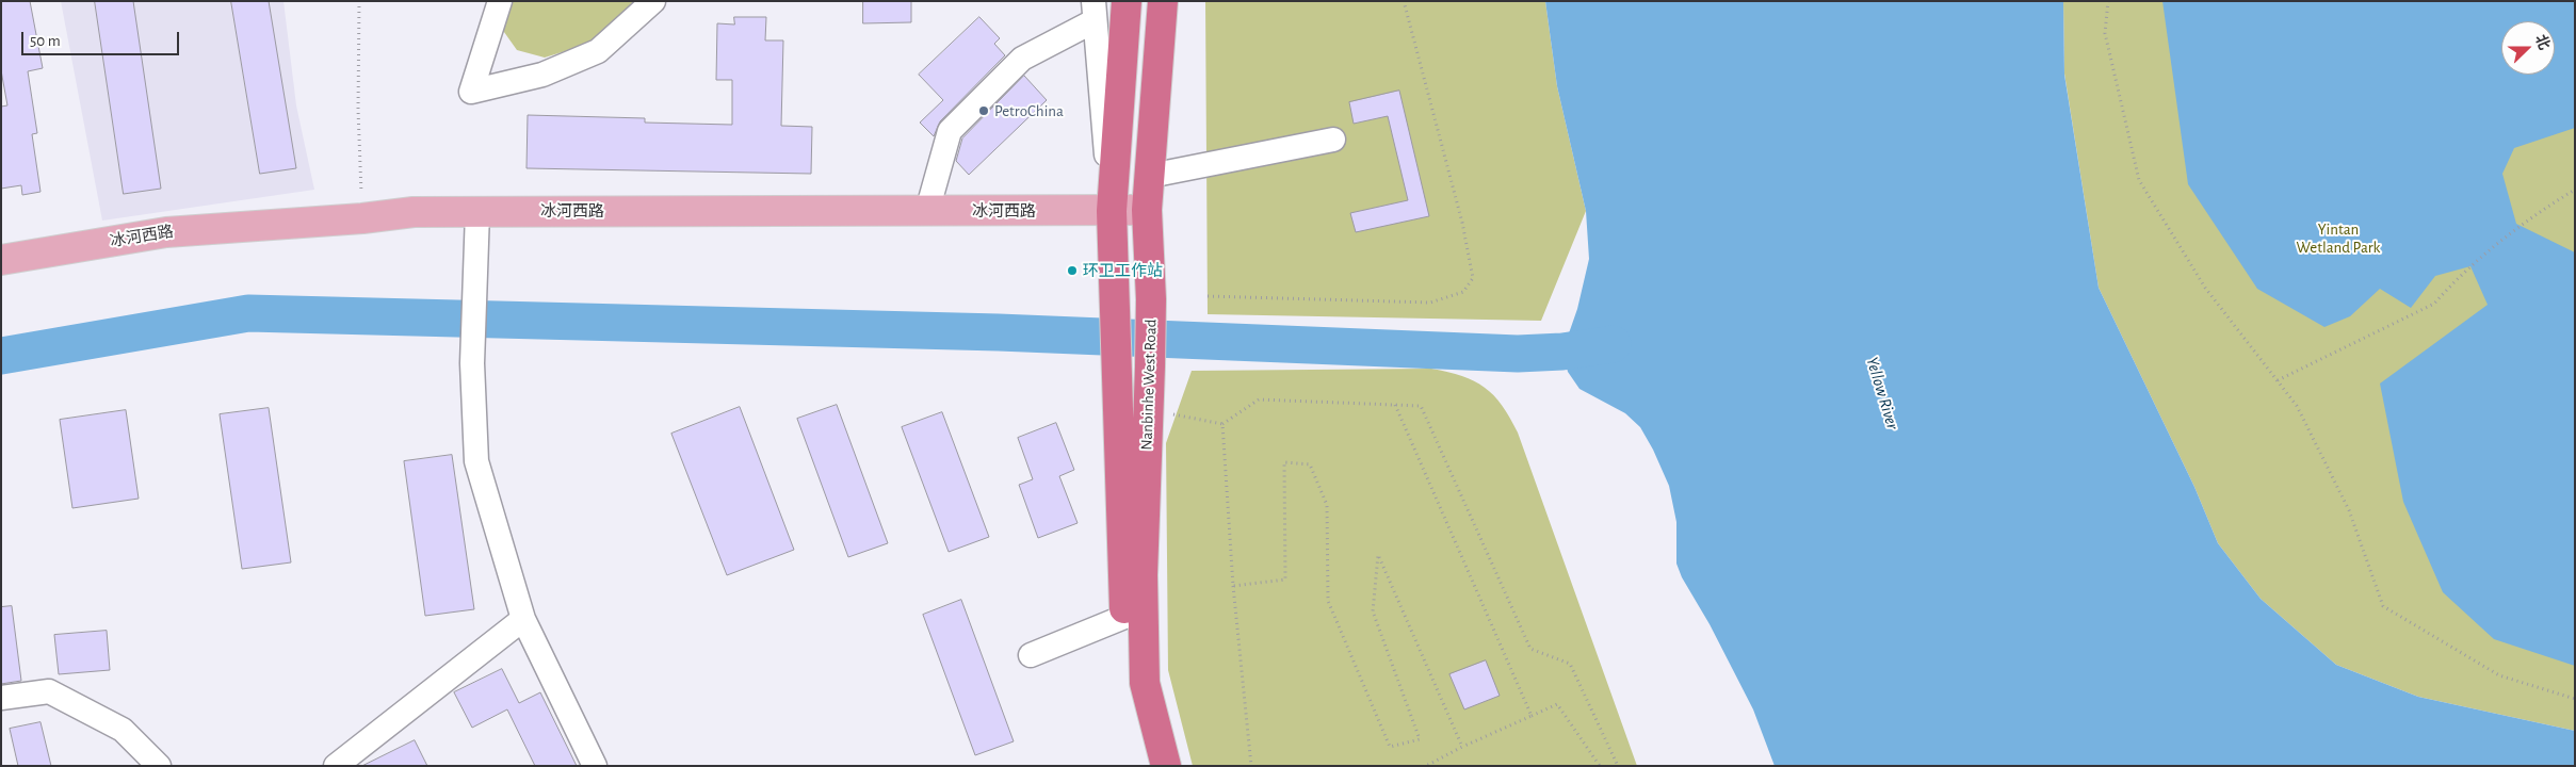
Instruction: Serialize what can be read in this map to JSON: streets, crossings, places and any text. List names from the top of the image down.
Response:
{
  "streets": {
    "highway": ["Nanbinhe West Road"],
    "main road": ["冰河西路"]
  },
  "crossings": [
    ["冰河西路", "Nanbinhe West Road"]
  ],
  "water": ["Yellow River"],
  "parks": ["Yintan Wetland Park"],
  "places": ["PetroChina", "环卫工作站"],
  "scale_bar": "50 m",
  "north": "right"
}
